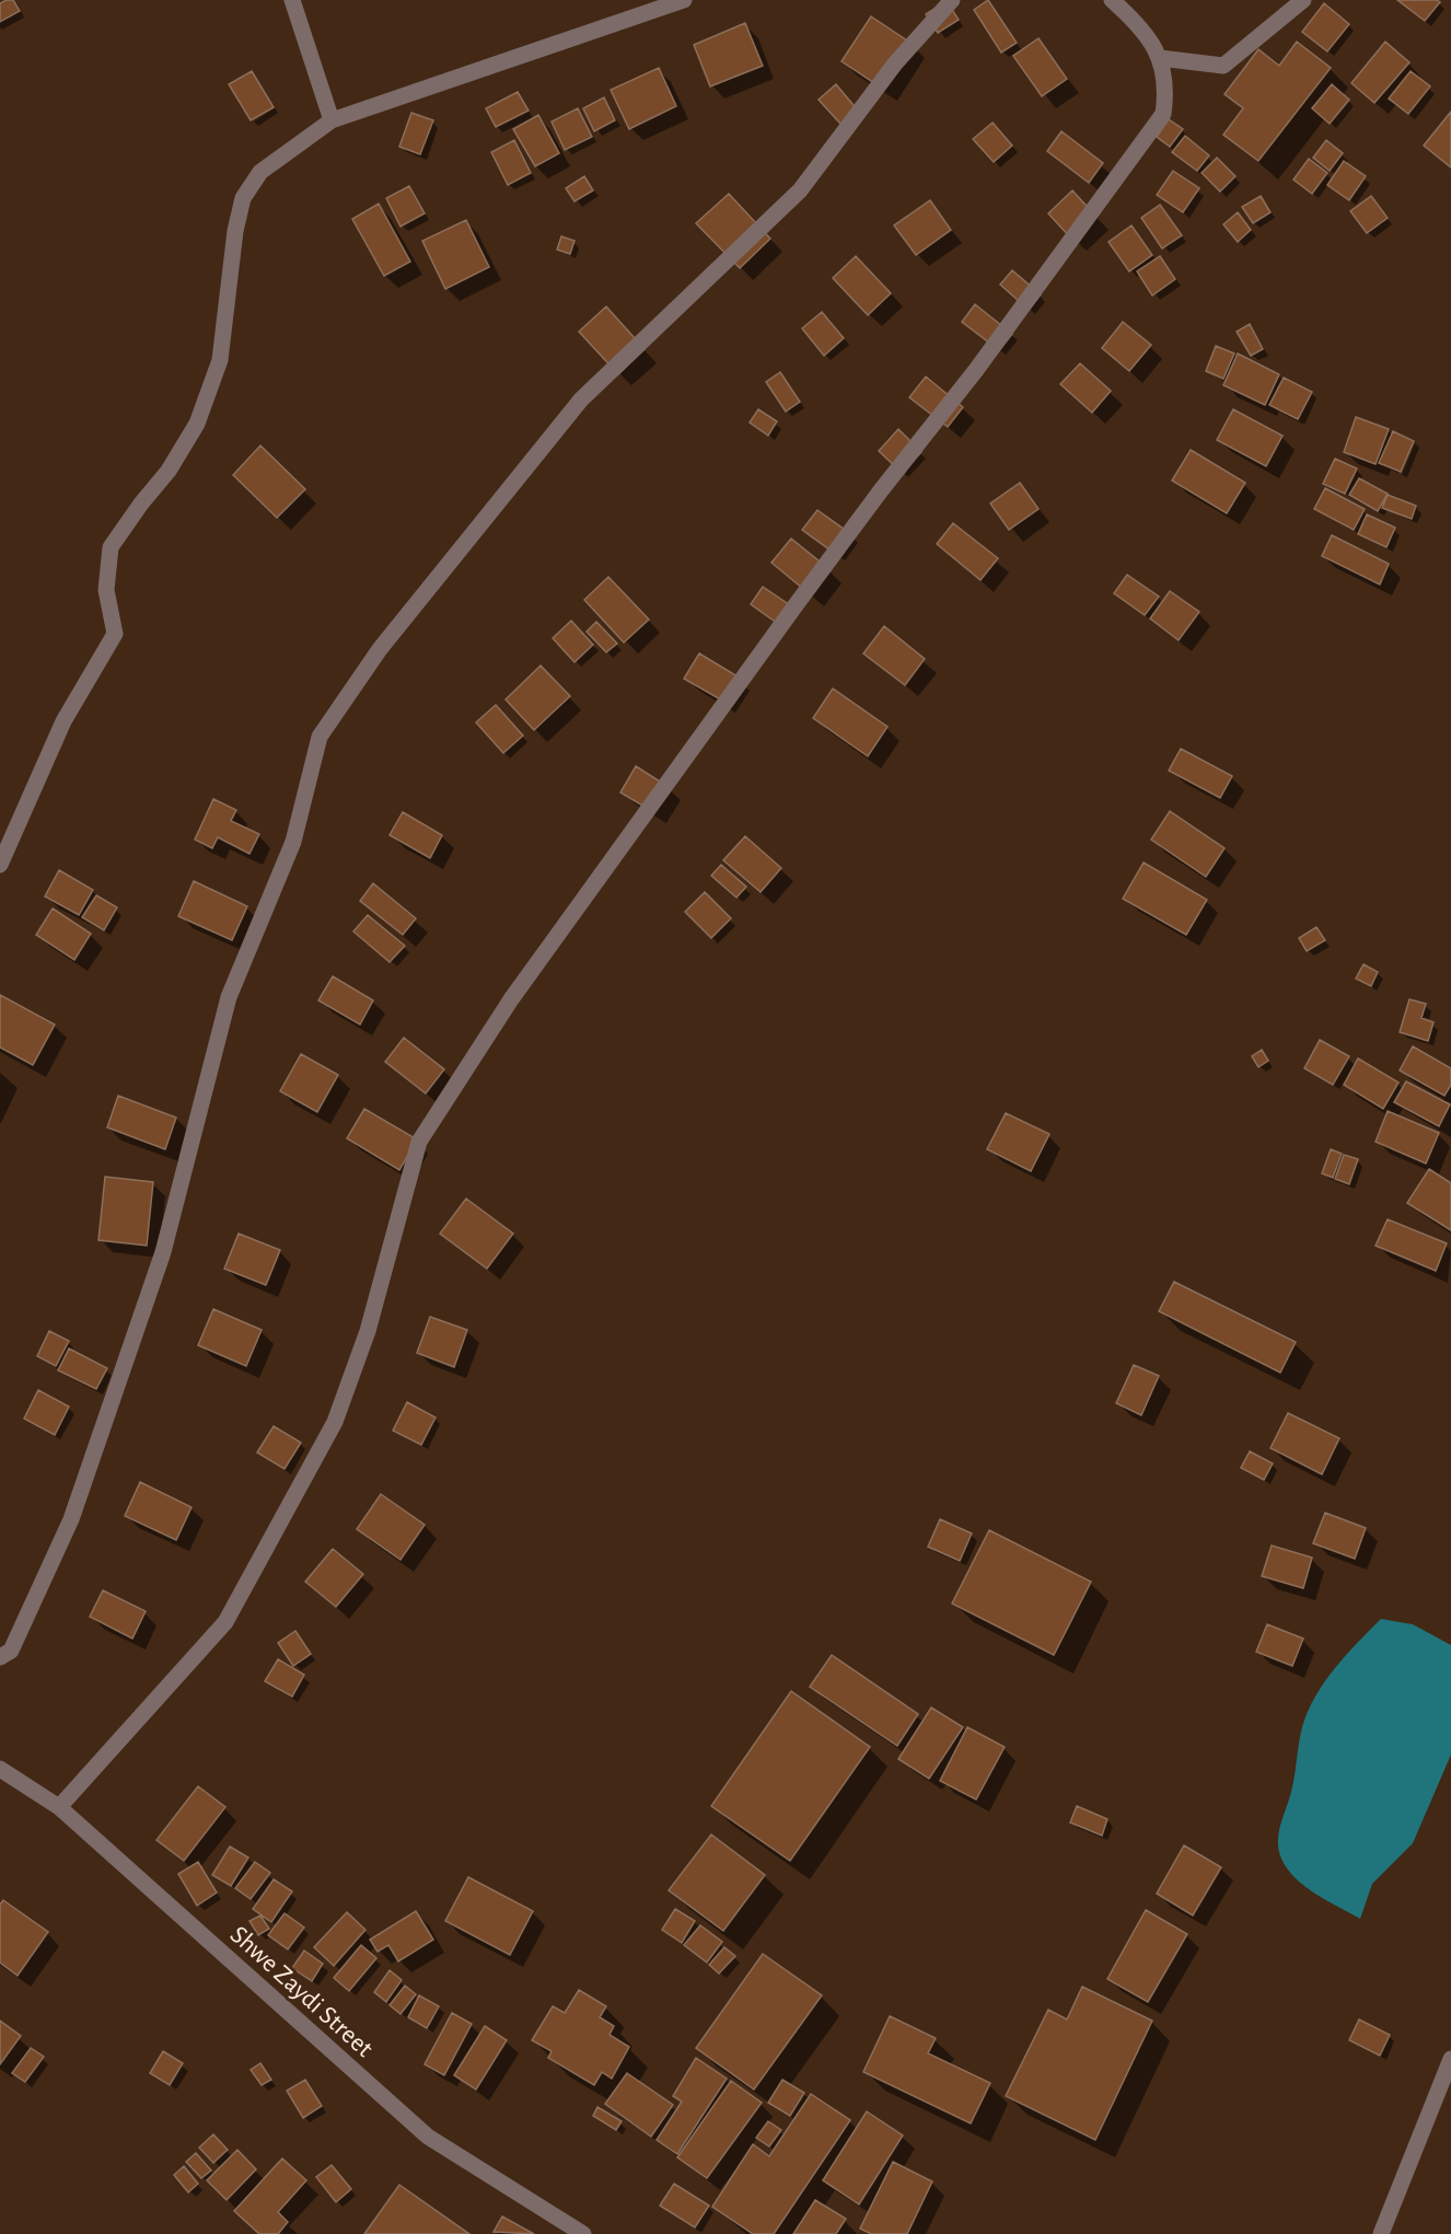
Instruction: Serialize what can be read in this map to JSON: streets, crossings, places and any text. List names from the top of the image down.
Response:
{
  "streets": {
    "street": ["Shwe Zaydi Street"]
  }
}
